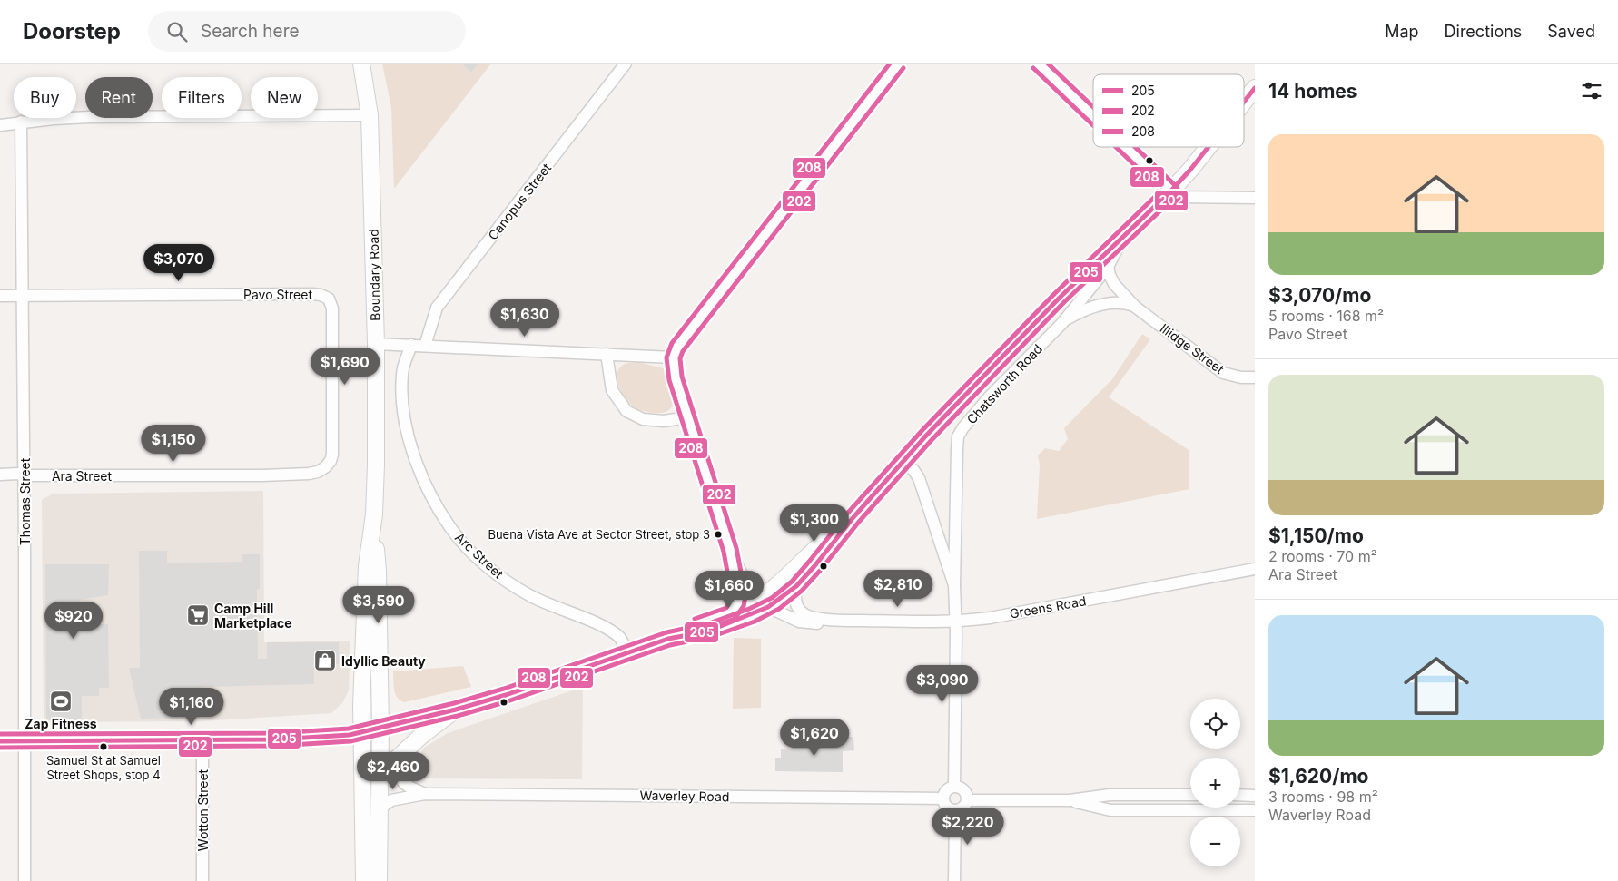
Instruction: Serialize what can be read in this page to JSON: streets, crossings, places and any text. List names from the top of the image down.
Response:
{
  "streets": {
    "main road": ["Boundary Road", "Chatsworth Road"],
    "street": [
      "Canopus Street",
      "Pavo Street",
      "Illidge Street",
      "Ara Street",
      "Thomas Street",
      "Arc Street",
      "Greens Road",
      "Waverley Road",
      "Wotton Street"
    ]
  },
  "crossings": [
    ["Boundary Road", "Chatsworth Road"],
    ["Boundary Road", "Waverley Road"],
    ["Pavo Street", "Ara Street"],
    ["Pavo Street", "Thomas Street"],
    ["Illidge Street", "Chatsworth Road"],
    ["Chatsworth Road", "Arc Street"],
    ["Chatsworth Road", "Greens Road"],
    ["Chatsworth Road", "Waverley Road"],
    ["Ara Street", "Thomas Street"]
  ],
  "places": {
    "other": ["Buena Vista Ave at Sector Street, stop 3", "Samuel St at Samuel Street Shops, stop 4"],
    "supermarket": ["Camp Hill Marketplace"],
    "shop": ["Idyllic Beauty"],
    "sports": ["Zap Fitness"]
  },
  "lines": ["transit line 202", "transit line 208", "transit line 205"],
  "legend": ["205", "202", "208"],
  "page": {
    "header": "Doorstep",
    "search": "Search here",
    "nav": ["Map", "Directions", "Saved"],
    "heading": "14 homes",
    "chip": [
      "Buy",
      "Rent",
      "Filters",
      "New"
    ],
    "list": [
      {
        "name": "$3,070/mo",
        "note": "5 rooms · 168 m² · Pavo Street"
      },
      {
        "name": "$1,150/mo",
        "note": "2 rooms · 70 m² · Ara Street"
      },
      {
        "name": "$1,620/mo",
        "note": "3 rooms · 98 m² · Waverley Road"
      }
    ],
    "price": [
      "$3,070",
      "$1,630",
      "$1,690",
      "$1,150",
      "$1,300",
      "$2,810",
      "$1,660",
      "$3,590",
      "$920",
      "$3,090",
      "$1,160",
      "$1,620",
      "$2,460",
      "$2,220"
    ],
    "map_buttons": ["+", "−"]
  }
}
